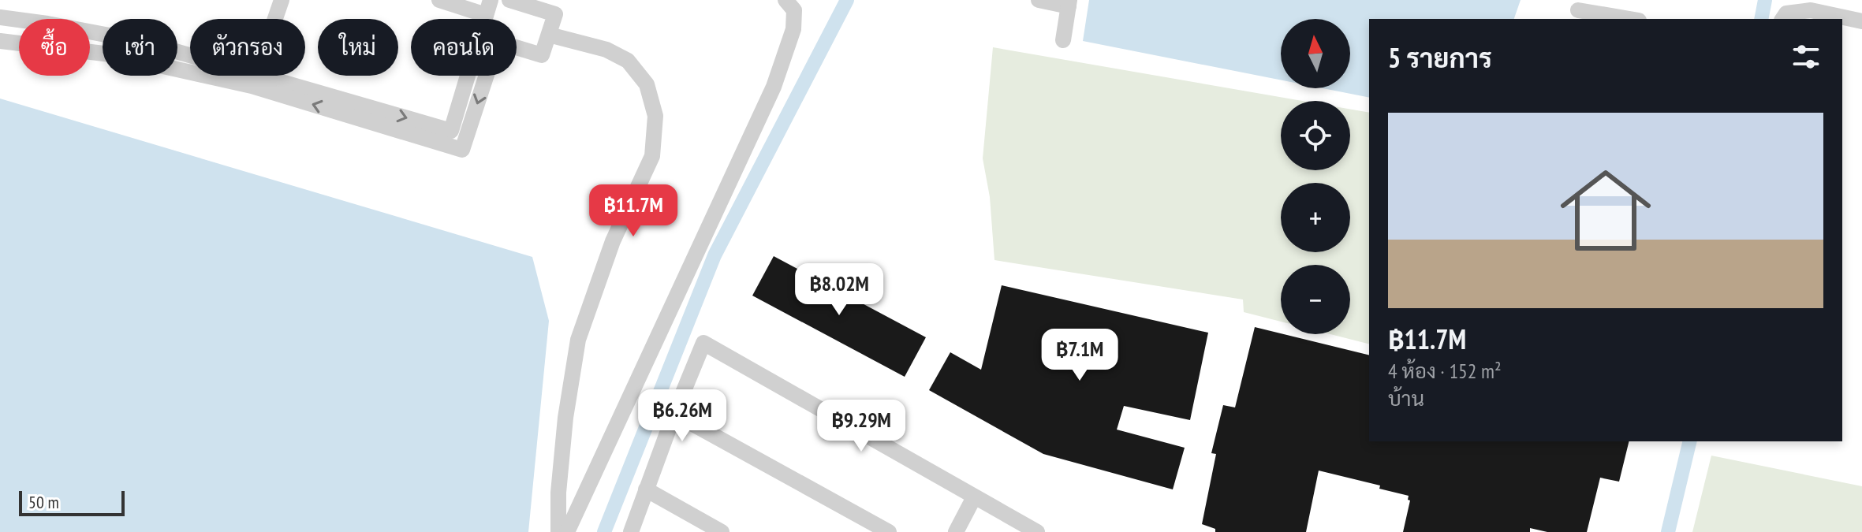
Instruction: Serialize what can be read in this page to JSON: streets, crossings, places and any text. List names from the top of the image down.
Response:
{
  "scale_bar": "50 m",
  "north": "top",
  "page": {
    "map_buttons": ["+", "−"],
    "chip": [
      "ซื้อ",
      "เช่า",
      "ตัวกรอง",
      "ใหม่",
      "คอนโด"
    ],
    "heading": "5 รายการ",
    "list": [
      {
        "name": "฿11.7M",
        "note": "4 ห้อง · 152 m² · บ้าน"
      }
    ],
    "price": [
      "฿11.7M",
      "฿8.02M",
      "฿7.1M",
      "฿6.26M",
      "฿9.29M"
    ],
    "scale": "50 m"
  }
}
